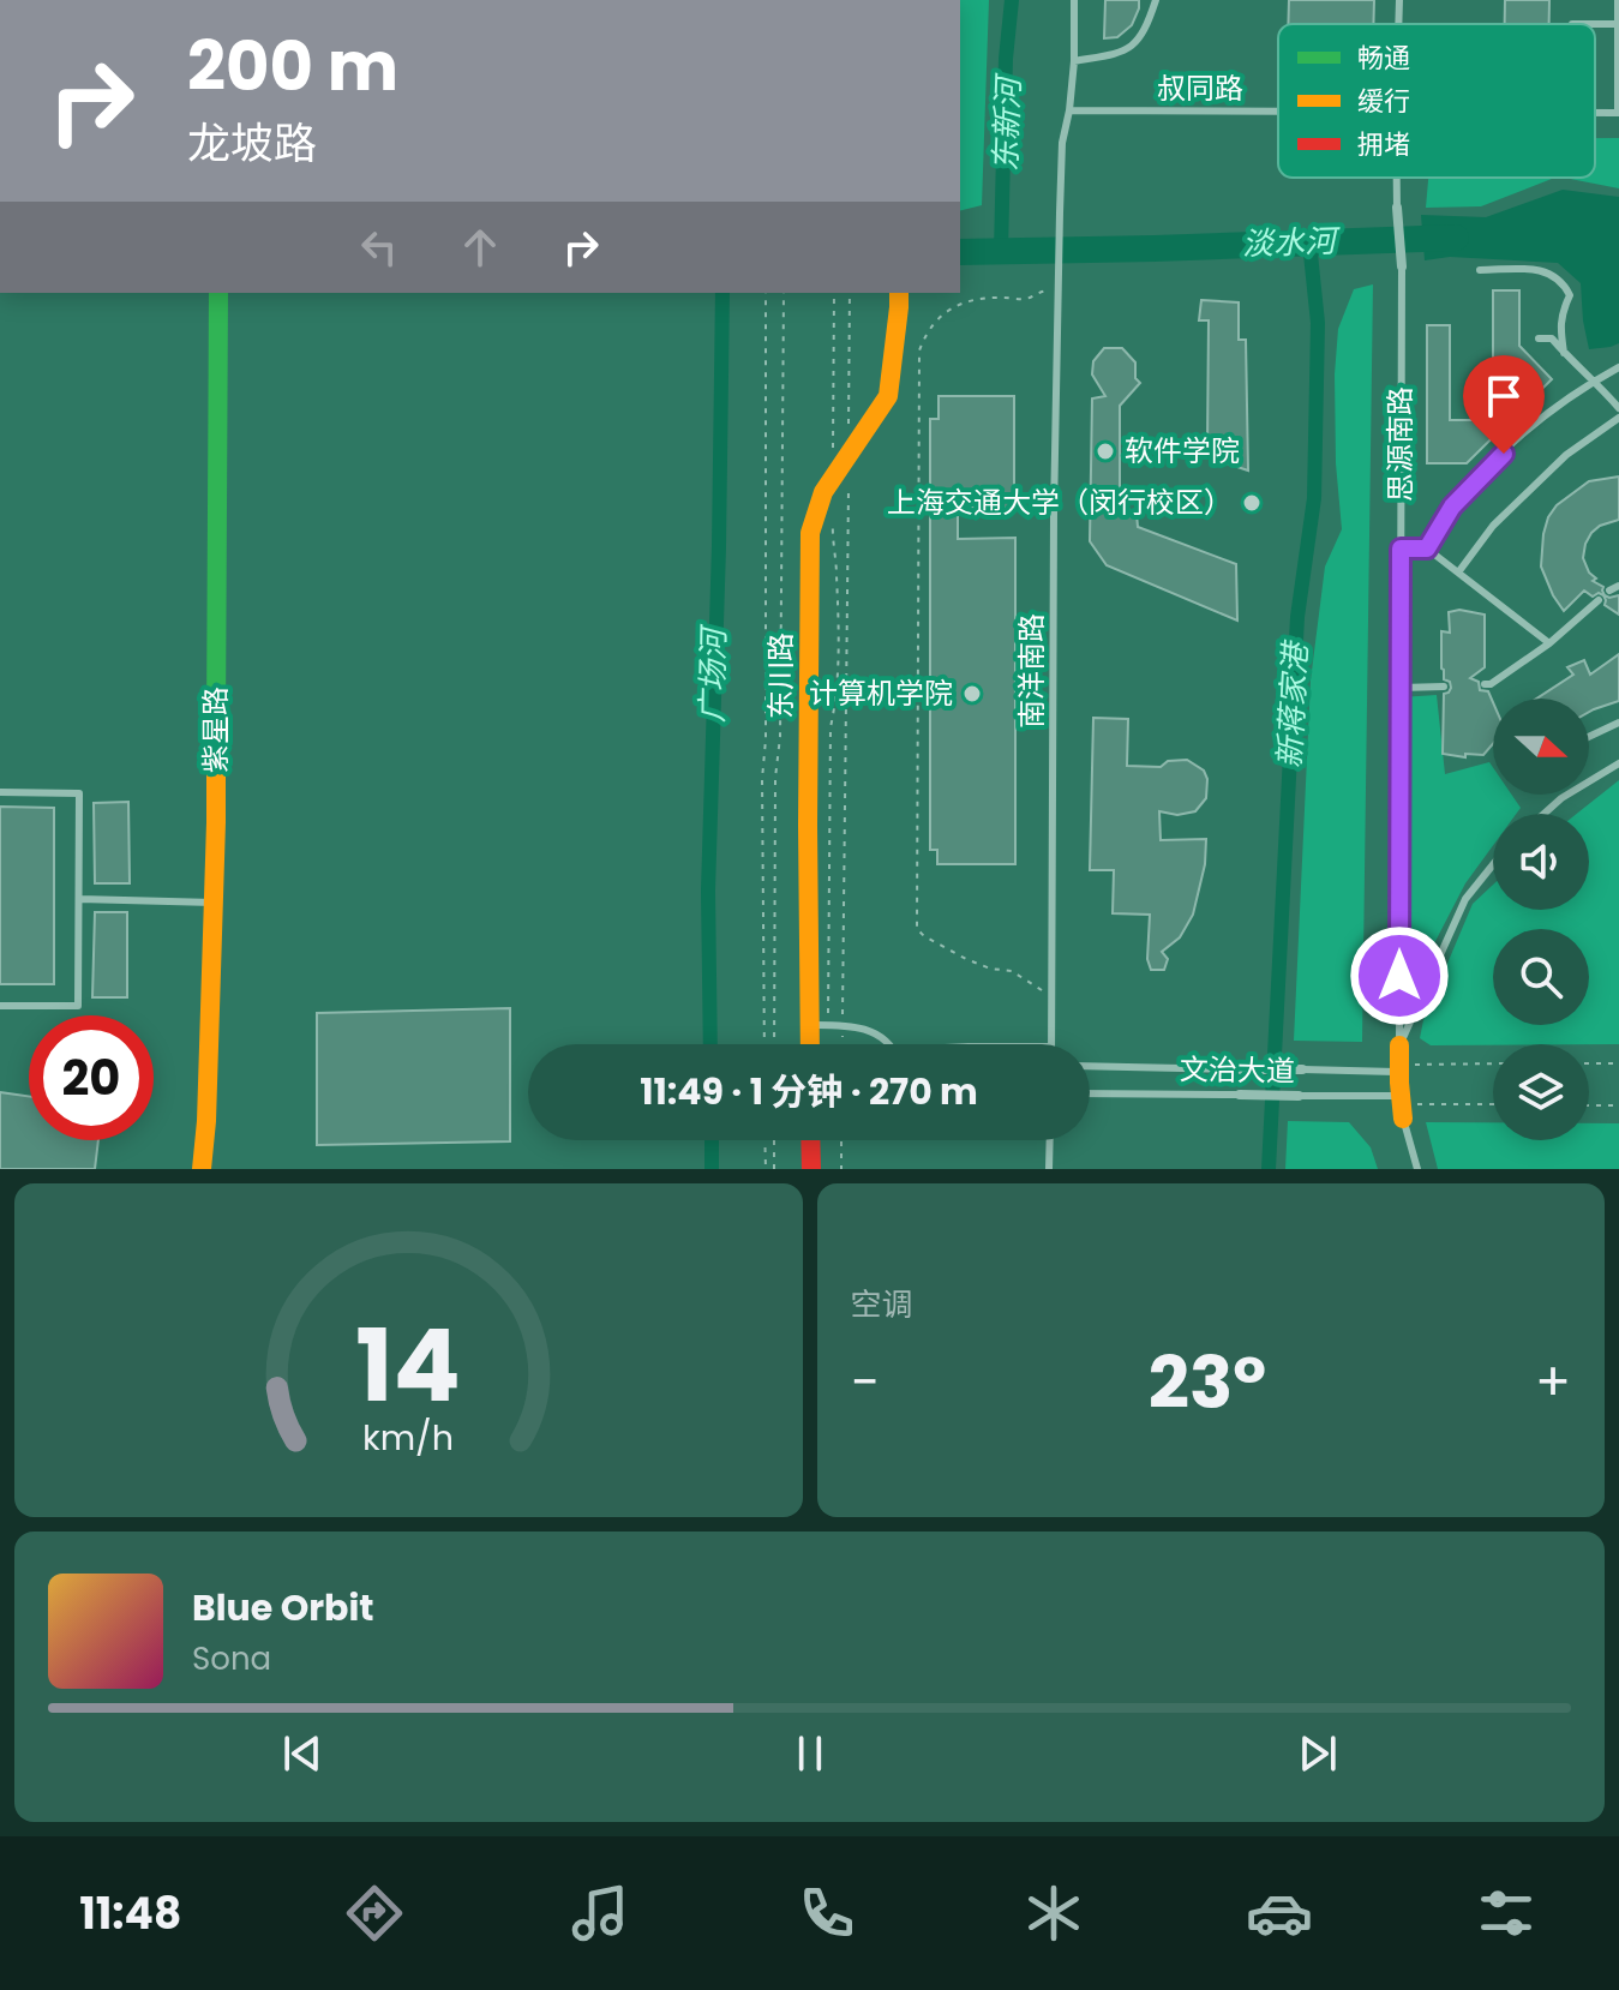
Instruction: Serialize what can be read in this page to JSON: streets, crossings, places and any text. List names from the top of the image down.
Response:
{
  "streets": {
    "street": [
      "思源南路",
      "东川路",
      "紫星路",
      "文治大道"
    ],
    "lane": ["叔同路", "南洋南路"]
  },
  "crossings": [
    ["叔同路", "南洋南路"],
    ["思源南路", "文治大道"]
  ],
  "water": [
    "东新河",
    "淡水河",
    "广场河",
    "新蒋家港"
  ],
  "places": ["软件学院", "上海交通大学（闵行校区）", "计算机学院"],
  "legend": ["畅通", "缓行", "拥堵"],
  "north": "right",
  "page": {
    "turn": ["200 m", "龙坡路"],
    "limit": "20",
    "trip": "11:49 · 1 分钟 · 270 m",
    "tile": "空调",
    "heat": ["−", "23°", "+"],
    "song": ["Blue Orbit", "Sona"],
    "tabs": "11:48",
    "gauge": ["14", "km/h"]
  }
}
